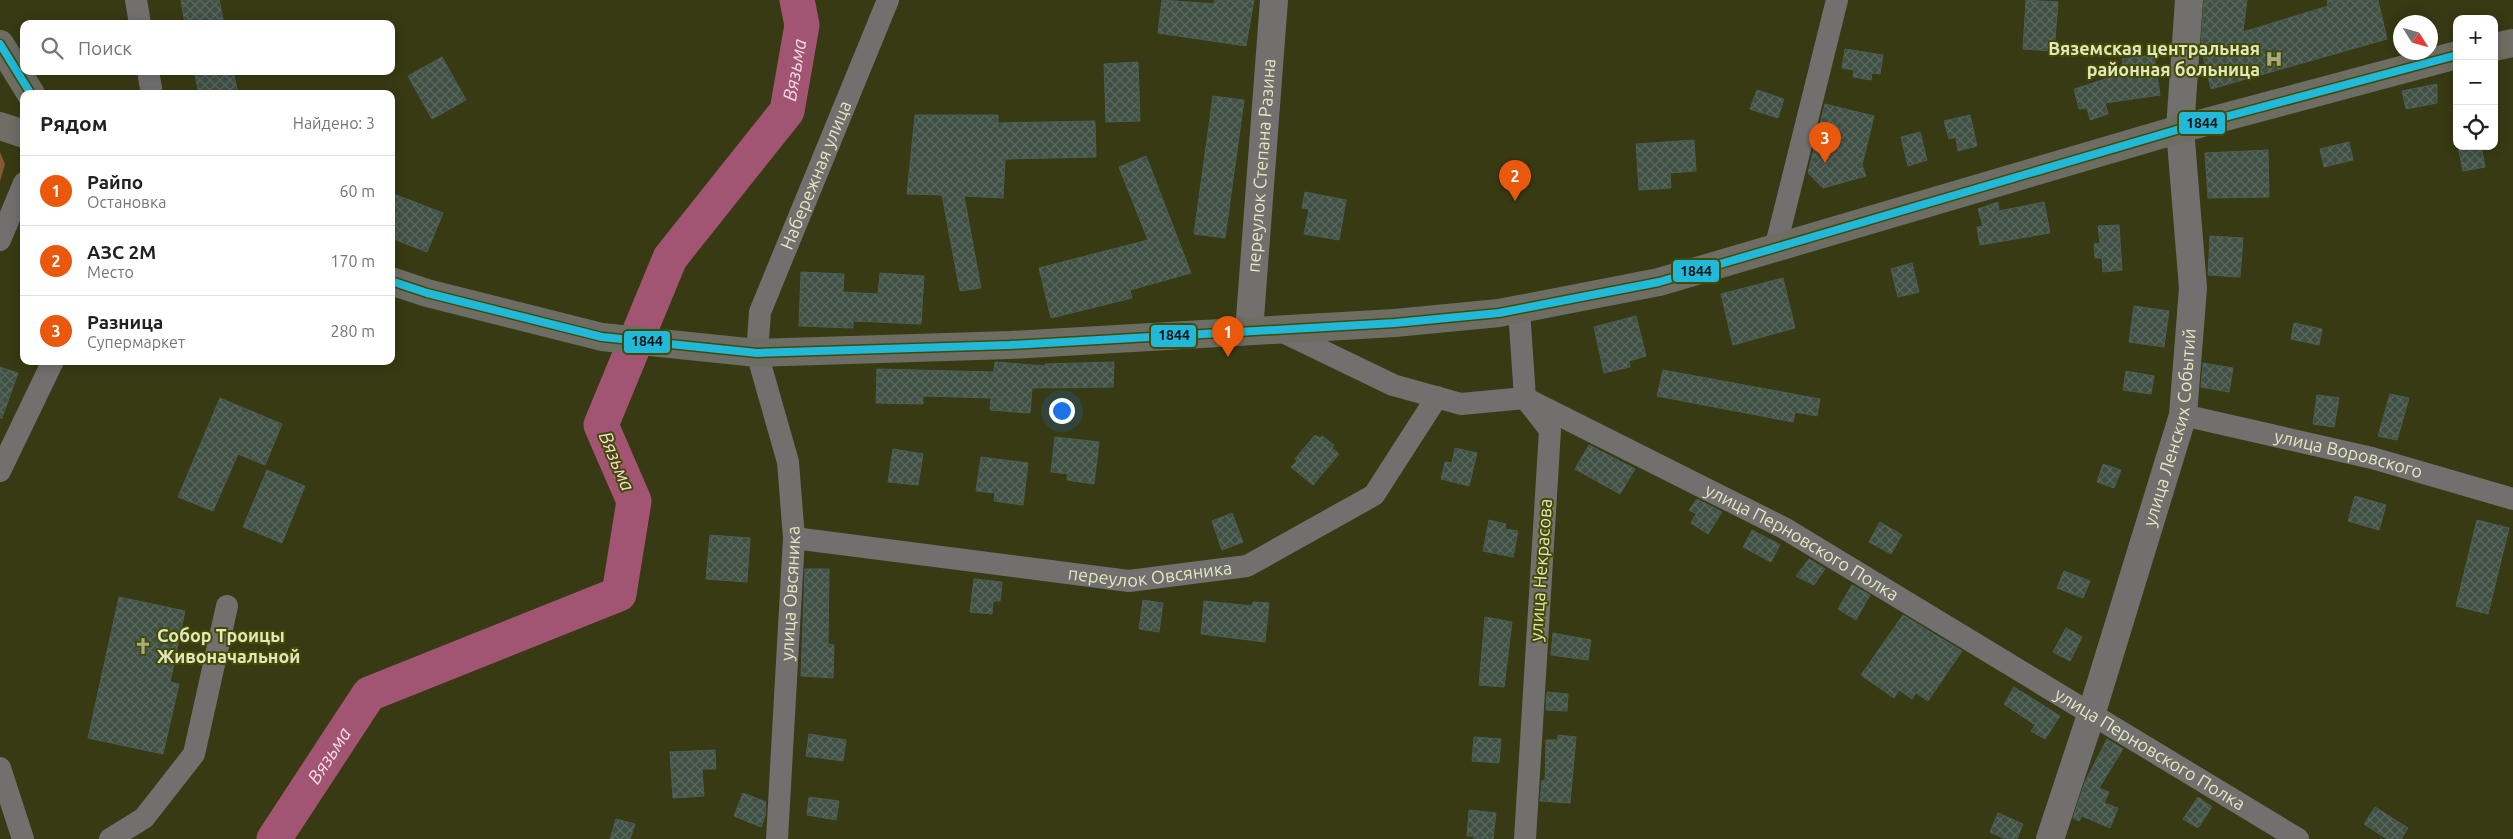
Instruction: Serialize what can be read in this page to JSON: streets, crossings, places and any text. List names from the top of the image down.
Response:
{
  "streets": {
    "street": [
      "переулок Степана Разина",
      "Набережная улица",
      "улица Ленских Событий",
      "улица Воровского",
      "улица Перновского Полка",
      "переулок Овсяника",
      "улица Некрасова",
      "улица Овсяника"
    ]
  },
  "crossings": [
    ["Набережная улица", "улица Овсяника"],
    ["улица Ленских Событий", "улица Воровского"],
    ["улица Ленских Событий", "улица Перновского Полка"],
    ["улица Перновского Полка", "улица Некрасова"],
    ["переулок Овсяника", "улица Овсяника"]
  ],
  "water": ["Вязьма"],
  "places": {
    "hospital": ["Вяземская центральная районная больница"],
    "church": ["Собор Троицы Живоначальной"]
  },
  "lines": ["transit line 1844"],
  "north": "bottom right",
  "page": {
    "map_buttons": ["+", "−"],
    "search": "Поиск",
    "heading": ["Рядом", "Найдено: 3"],
    "pins": ["3", "2", "1"],
    "list": [
      {
        "mark": "1",
        "name": "Райпо",
        "note": "Остановка",
        "value": "60 m"
      },
      {
        "mark": "2",
        "name": "АЗС 2М",
        "note": "Место",
        "value": "170 m"
      },
      {
        "mark": "3",
        "name": "Разница",
        "note": "Супермаркет",
        "value": "280 m"
      }
    ]
  }
}
